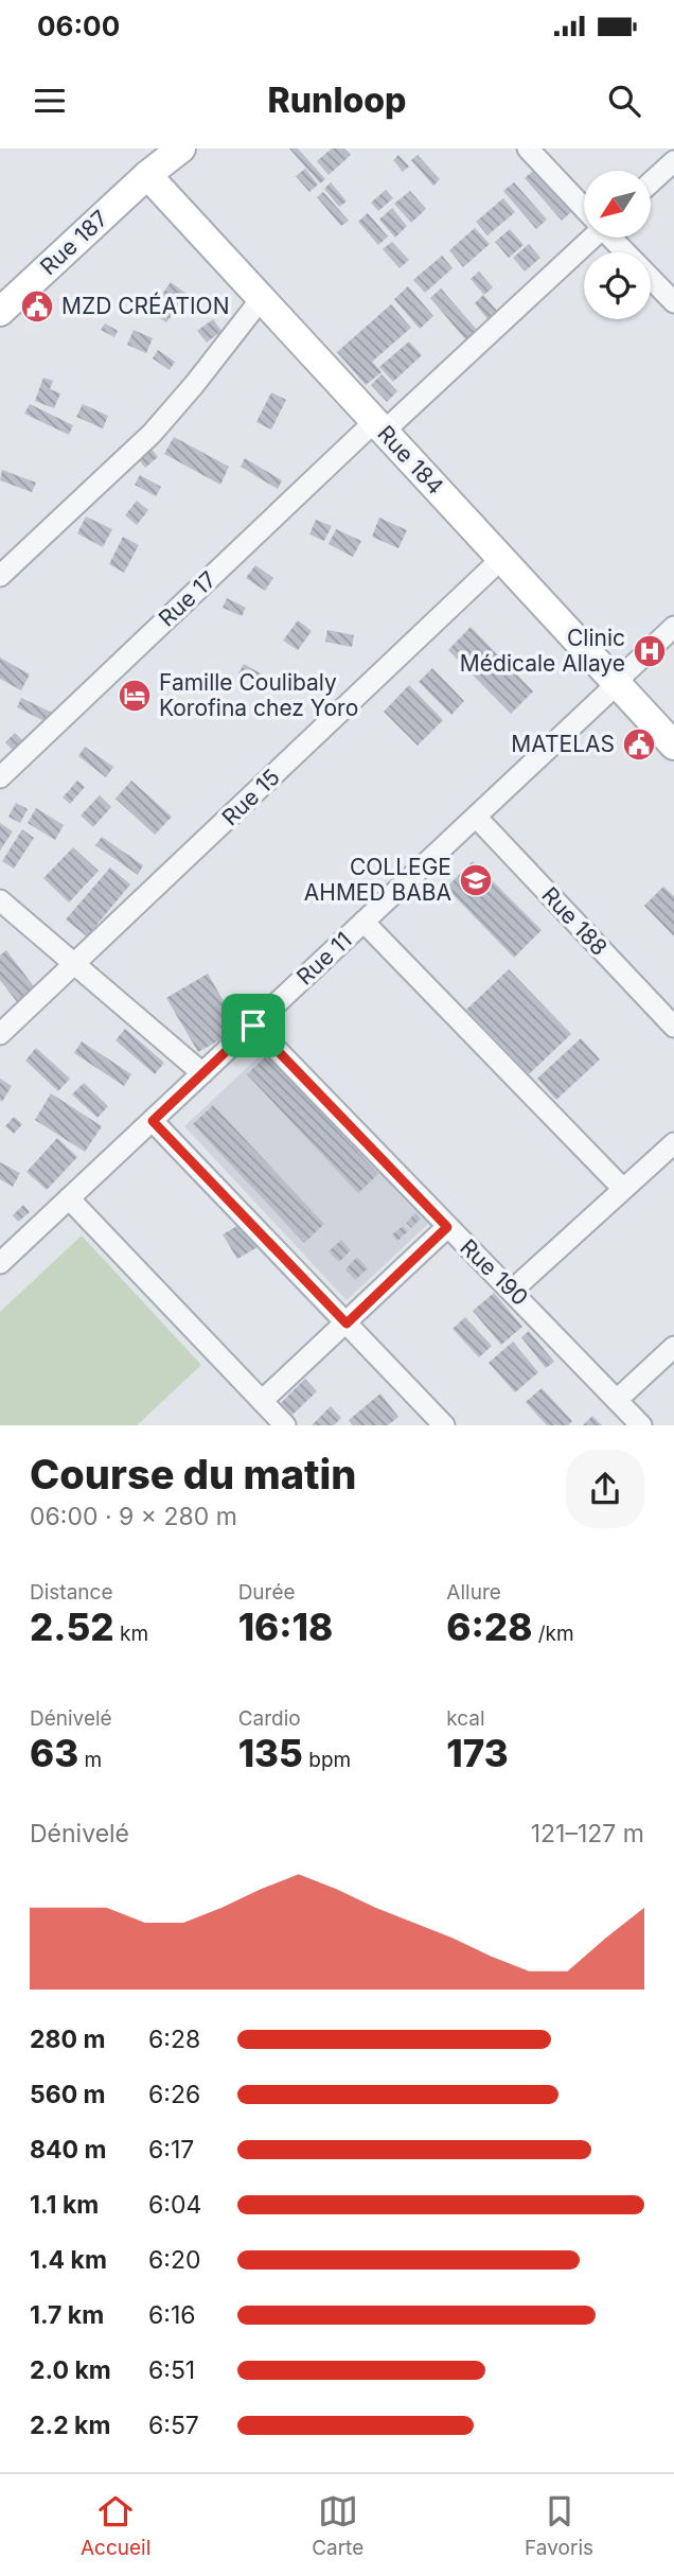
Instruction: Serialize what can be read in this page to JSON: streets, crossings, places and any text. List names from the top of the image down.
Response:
{
  "streets": {
    "street": [
      "Rue 187",
      "Rue 184",
      "Rue 17",
      "Rue 15",
      "Rue 188",
      "Rue 11",
      "Rue 190"
    ]
  },
  "crossings": [
    ["Rue 187", "Rue 184"],
    ["Rue 184", "Rue 17"],
    ["Rue 184", "Rue 15"],
    ["Rue 184", "Rue 11"],
    ["Rue 188", "Rue 11"],
    ["Rue 11", "Rue 190"]
  ],
  "places": {
    "public building": ["MZD CRÉATION", "MATELAS"],
    "hospital": ["Clinic Médicale Allaye"],
    "hotel": ["Famille Coulibaly Korofina chez Yoro"],
    "school or university": ["COLLEGE AHMED BABA"]
  },
  "north": "bottom left",
  "page": {
    "status": "06:00",
    "header": "Runloop",
    "heading": ["Course du matin", "06:00 · 9 × 280 m"],
    "stats": [
      ["Distance", "2.52 km"],
      ["Durée", "16:18"],
      ["Allure", "6:28 /km"],
      ["Dénivelé", "63 m"],
      ["Cardio", "135 bpm"],
      ["kcal", "173"]
    ],
    "chart": ["Dénivelé", "121–127 m"],
    "list": [
      {
        "name": "280 m",
        "note": "6:28"
      },
      {
        "name": "560 m",
        "note": "6:26"
      },
      {
        "name": "840 m",
        "note": "6:17"
      },
      {
        "name": "1.1 km",
        "note": "6:04"
      },
      {
        "name": "1.4 km",
        "note": "6:20"
      },
      {
        "name": "1.7 km",
        "note": "6:16"
      },
      {
        "name": "2.0 km",
        "note": "6:51"
      },
      {
        "name": "2.2 km",
        "note": "6:57"
      }
    ],
    "tabs": ["Accueil", "Carte", "Favoris"]
  }
}
